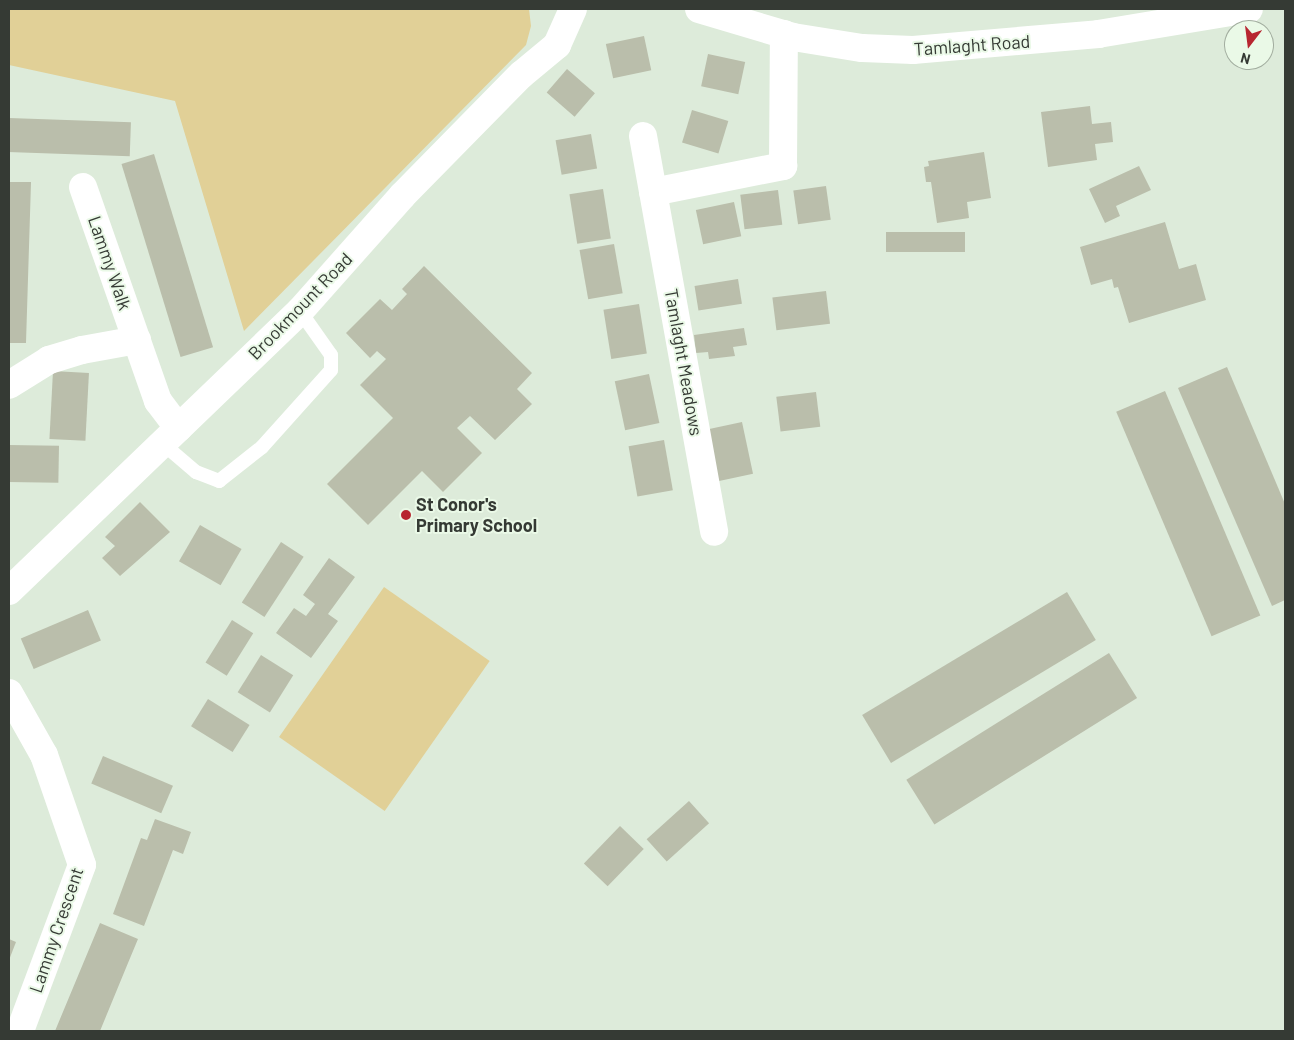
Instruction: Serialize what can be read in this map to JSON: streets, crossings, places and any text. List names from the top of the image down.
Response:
{
  "streets": {
    "street": [
      "Tamlaght Road",
      "Lammy Walk",
      "Brookmount Road",
      "Tamlaght Meadows",
      "Lammy Crescent"
    ]
  },
  "crossings": [
    ["Lammy Walk", "Brookmount Road"]
  ],
  "places": ["St Conor's Primary School"],
  "north": "bottom"
}
